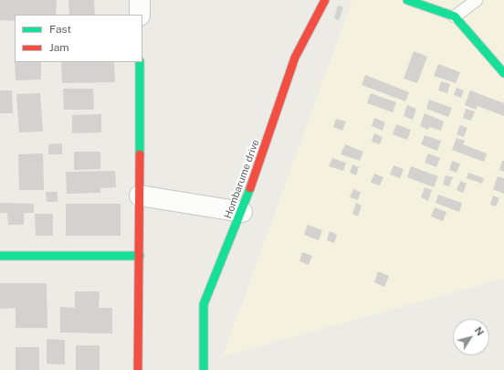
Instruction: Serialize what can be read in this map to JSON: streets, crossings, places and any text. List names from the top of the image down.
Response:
{
  "streets": {
    "street": ["Hombarume drive"]
  },
  "legend": ["Fast", "Jam"],
  "north": "top right"
}
